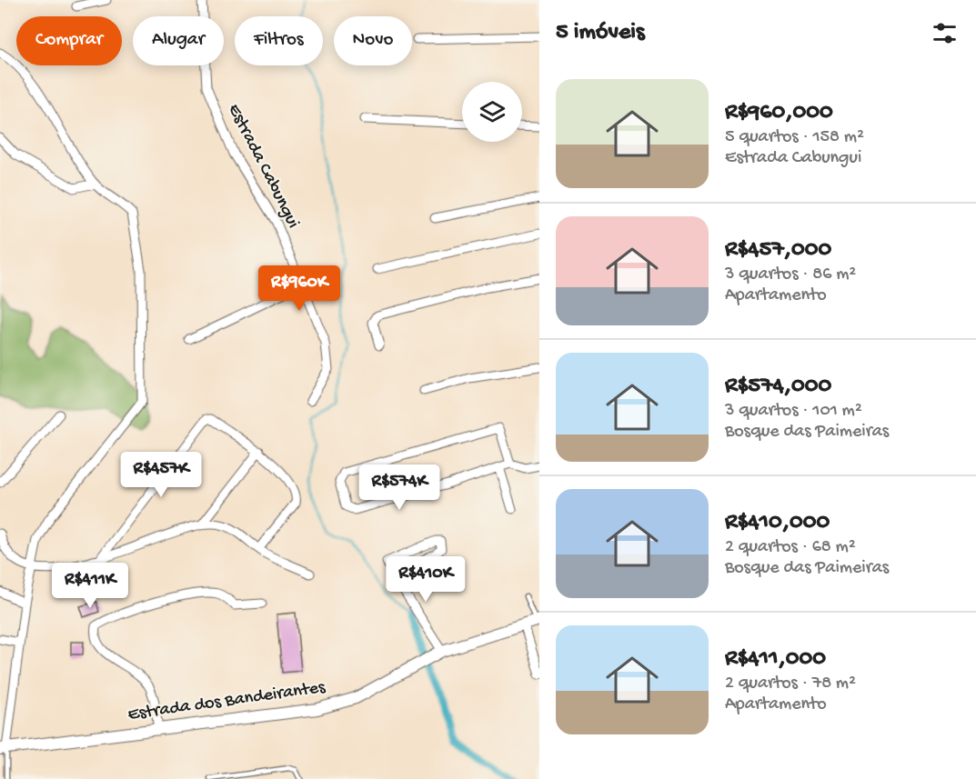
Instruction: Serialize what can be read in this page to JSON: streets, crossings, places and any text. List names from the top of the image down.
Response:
{
  "streets": {
    "main road": ["Estrada dos Bandeirantes"],
    "street": ["Estrada Cabungui"]
  },
  "page": {
    "heading": "5 imóveis",
    "chip": [
      "Comprar",
      "Alugar",
      "Filtros",
      "Novo"
    ],
    "list": [
      {
        "name": "R$960,000",
        "note": "5 quartos · 158 m² · Estrada Cabungui"
      },
      {
        "name": "R$457,000",
        "note": "3 quartos · 86 m² · Apartamento"
      },
      {
        "name": "R$574,000",
        "note": "3 quartos · 101 m² · Bosque das Paimeiras"
      },
      {
        "name": "R$410,000",
        "note": "2 quartos · 68 m² · Bosque das Paimeiras"
      },
      {
        "name": "R$411,000",
        "note": "2 quartos · 78 m² · Apartamento"
      }
    ],
    "price": [
      "R$960K",
      "R$457K",
      "R$574K",
      "R$410K",
      "R$411K"
    ]
  }
}
